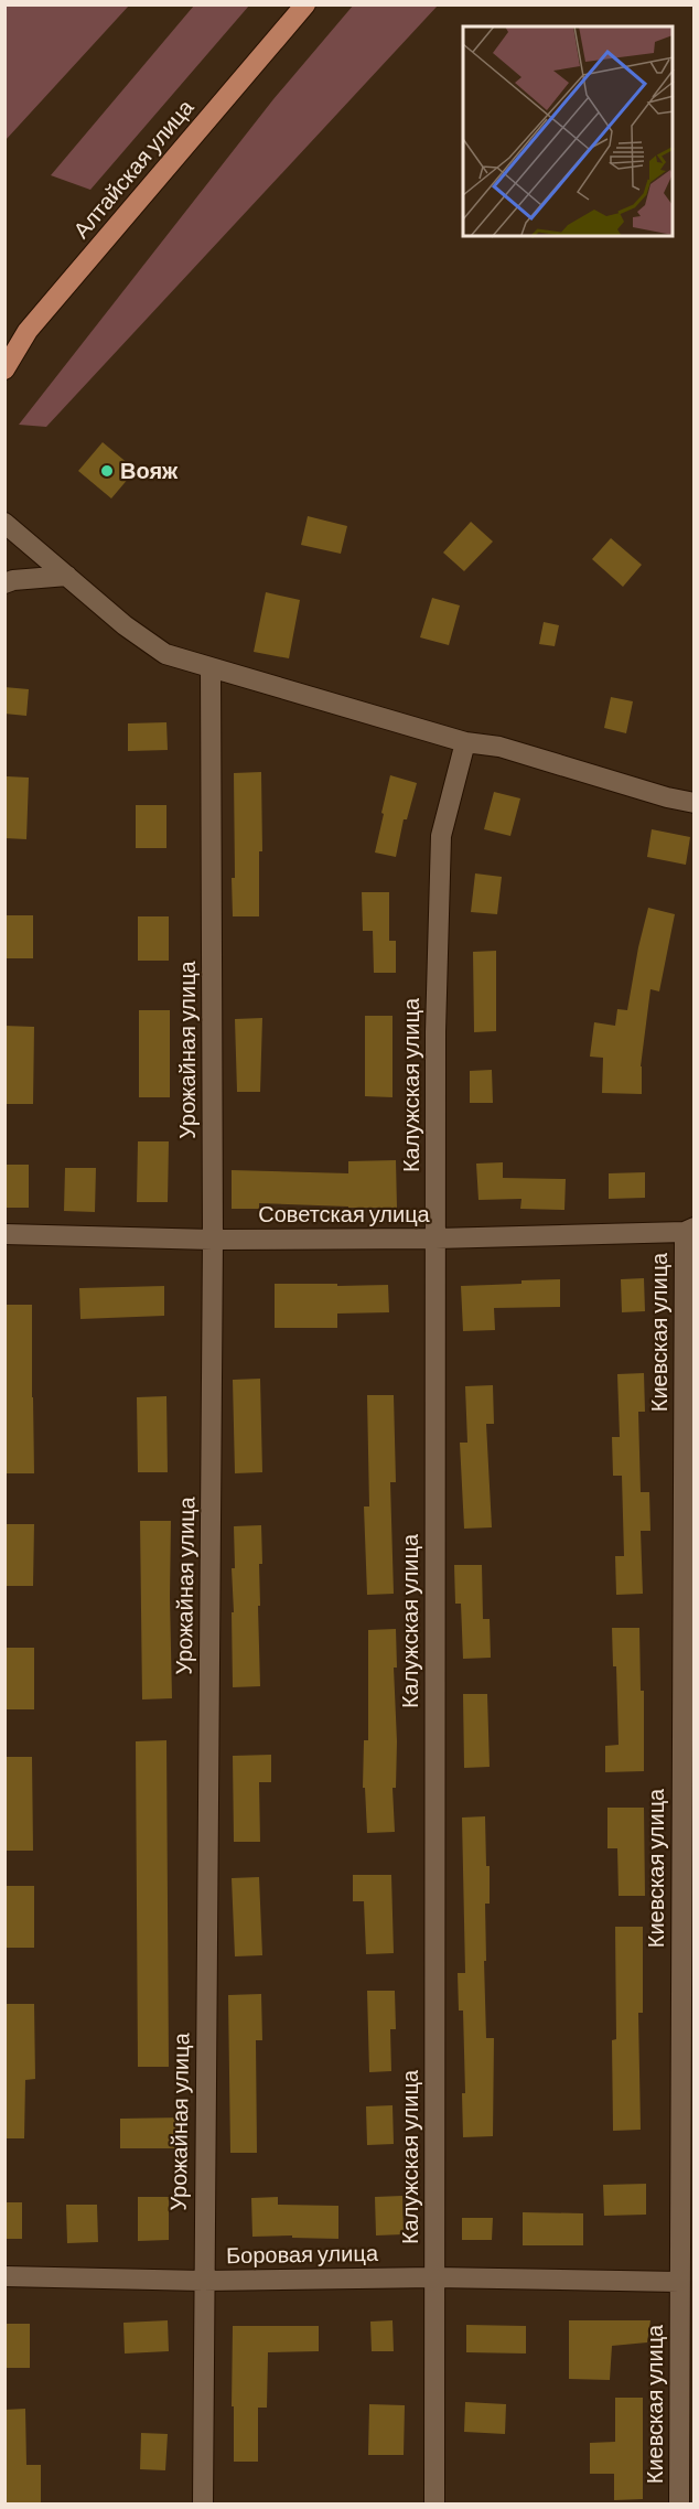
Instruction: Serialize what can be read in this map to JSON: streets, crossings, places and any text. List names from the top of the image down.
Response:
{
  "streets": {
    "main road": ["Алтайская улица"],
    "street": [
      "Урожайная улица",
      "Калужская улица",
      "Советская улица",
      "Киевская улица",
      "Боровая улица"
    ]
  },
  "crossings": [
    ["Урожайная улица", "Советская улица"],
    ["Урожайная улица", "Боровая улица"],
    ["Калужская улица", "Советская улица"],
    ["Калужская улица", "Боровая улица"],
    ["Советская улица", "Киевская улица"],
    ["Киевская улица", "Боровая улица"]
  ],
  "places": ["Вояж"]
}
